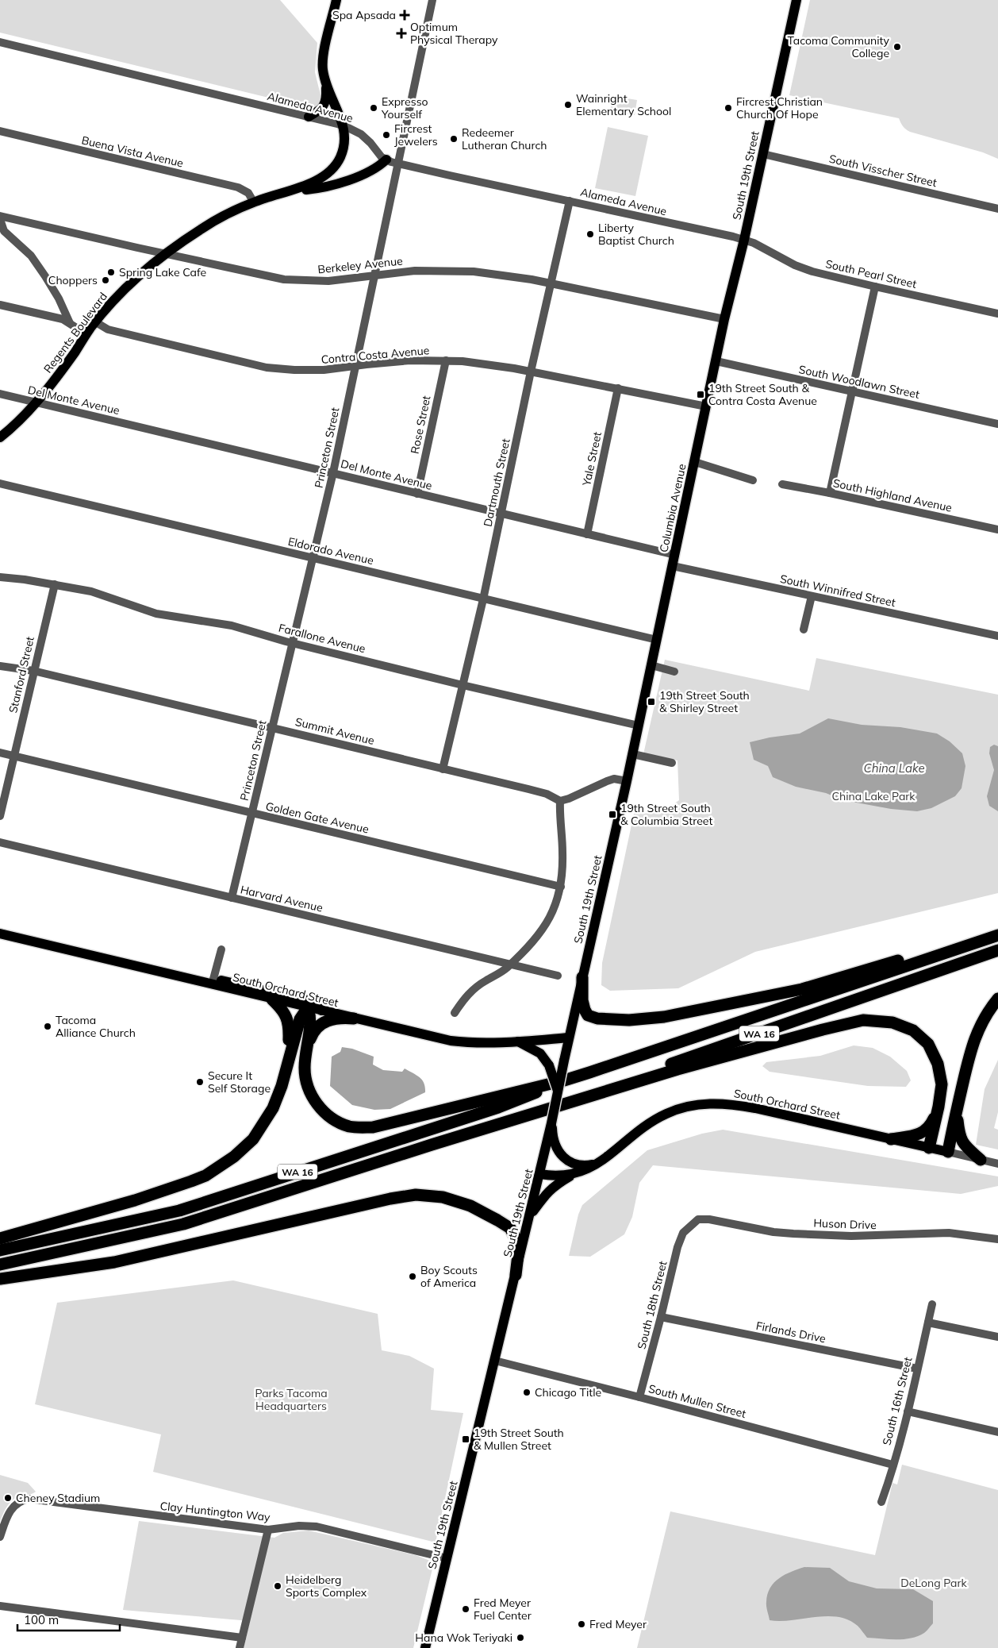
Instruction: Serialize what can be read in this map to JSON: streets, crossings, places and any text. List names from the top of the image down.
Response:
{
  "streets": {
    "highway": ["WA 16"],
    "main road": [
      "South 19th Street",
      "Regents Boulevard",
      "Columbia Avenue",
      "South Orchard Street"
    ],
    "street": [
      "Alameda Avenue",
      "Buena Vista Avenue",
      "South Visscher Street",
      "Berkeley Avenue",
      "South Pearl Street",
      "Contra Costa Avenue",
      "South Woodlawn Street",
      "Del Monte Avenue",
      "Rose Street",
      "Princeton Street",
      "Yale Street",
      "Dartmouth Street",
      "South Highland Avenue",
      "Eldorado Avenue",
      "South Winnifred Street",
      "Farallone Avenue",
      "Stanford Street",
      "Summit Avenue",
      "Golden Gate Avenue",
      "Harvard Avenue",
      "Huson Drive",
      "South 18th Street",
      "Firlands Drive",
      "South Mullen Street",
      "South 16th Street",
      "Clay Huntington Way"
    ]
  },
  "crossings": [
    ["Alameda Avenue", "South 19th Street"],
    ["Alameda Avenue", "South Pearl Street"],
    ["Alameda Avenue", "Regents Boulevard"],
    ["Alameda Avenue", "Princeton Street"],
    ["Alameda Avenue", "Dartmouth Street"],
    ["Alameda Avenue", "Columbia Avenue"],
    ["Buena Vista Avenue", "Regents Boulevard"],
    ["South Visscher Street", "South 19th Street"],
    ["South 19th Street", "South Pearl Street"],
    ["South 19th Street", "Columbia Avenue"],
    ["South 19th Street", "South Orchard Street"],
    ["South 19th Street", "South Mullen Street"],
    ["South 19th Street", "Clay Huntington Way"],
    ["Berkeley Avenue", "Regents Boulevard"],
    ["Berkeley Avenue", "Princeton Street"],
    ["Berkeley Avenue", "Dartmouth Street"],
    ["Berkeley Avenue", "Columbia Avenue"],
    ["South Pearl Street", "Columbia Avenue"],
    ["Regents Boulevard", "Contra Costa Avenue"],
    ["Regents Boulevard", "Del Monte Avenue"],
    ["Contra Costa Avenue", "Rose Street"],
    ["Contra Costa Avenue", "Princeton Street"],
    ["Contra Costa Avenue", "Yale Street"],
    ["Contra Costa Avenue", "Dartmouth Street"],
    ["Contra Costa Avenue", "Columbia Avenue"],
    ["South Woodlawn Street", "Columbia Avenue"],
    ["Del Monte Avenue", "Rose Street"],
    ["Del Monte Avenue", "Princeton Street"],
    ["Del Monte Avenue", "Yale Street"],
    ["Del Monte Avenue", "Dartmouth Street"],
    ["Del Monte Avenue", "Columbia Avenue"],
    ["Princeton Street", "Eldorado Avenue"],
    ["Princeton Street", "Farallone Avenue"],
    ["Princeton Street", "Summit Avenue"],
    ["Princeton Street", "Golden Gate Avenue"],
    ["Princeton Street", "Harvard Avenue"],
    ["Dartmouth Street", "Eldorado Avenue"],
    ["Dartmouth Street", "Farallone Avenue"],
    ["Dartmouth Street", "Summit Avenue"],
    ["Columbia Avenue", "Eldorado Avenue"],
    ["Columbia Avenue", "South Winnifred Street"],
    ["Columbia Avenue", "Farallone Avenue"],
    ["Farallone Avenue", "Stanford Street"],
    ["Stanford Street", "Summit Avenue"],
    ["Stanford Street", "Golden Gate Avenue"],
    ["Huson Drive", "South 18th Street"],
    ["South 18th Street", "Firlands Drive"],
    ["South 18th Street", "South Mullen Street"],
    ["Firlands Drive", "South 16th Street"],
    ["South Mullen Street", "South 16th Street"]
  ],
  "water": ["China Lake"],
  "parks": ["China Lake Park", "Parks Tacoma Headquarters", "DeLong Park"],
  "places": {
    "health": ["Spa Apsada", "Optimum Physical Therapy"],
    "other": [
      "Tacoma Community College",
      "Wainright Elementary School",
      "Expresso Yourself",
      "Fircrest Christian Church Of Hope",
      "Fircrest Jewelers",
      "Redeemer Lutheran Church",
      "Liberty Baptist Church",
      "Spring Lake Cafe",
      "Choppers",
      "Tacoma Alliance Church",
      "Secure It Self Storage",
      "Boy Scouts of America",
      "Chicago Title",
      "Cheney Stadium",
      "Heidelberg Sports Complex",
      "Fred Meyer Fuel Center",
      "Fred Meyer",
      "Hana Wok Teriyaki"
    ],
    "transit": [
      "19th Street South & Contra Costa Avenue",
      "19th Street South & Shirley Street",
      "19th Street South & Columbia Street",
      "19th Street South & Mullen Street"
    ]
  },
  "scale_bar": "100 m"
}
